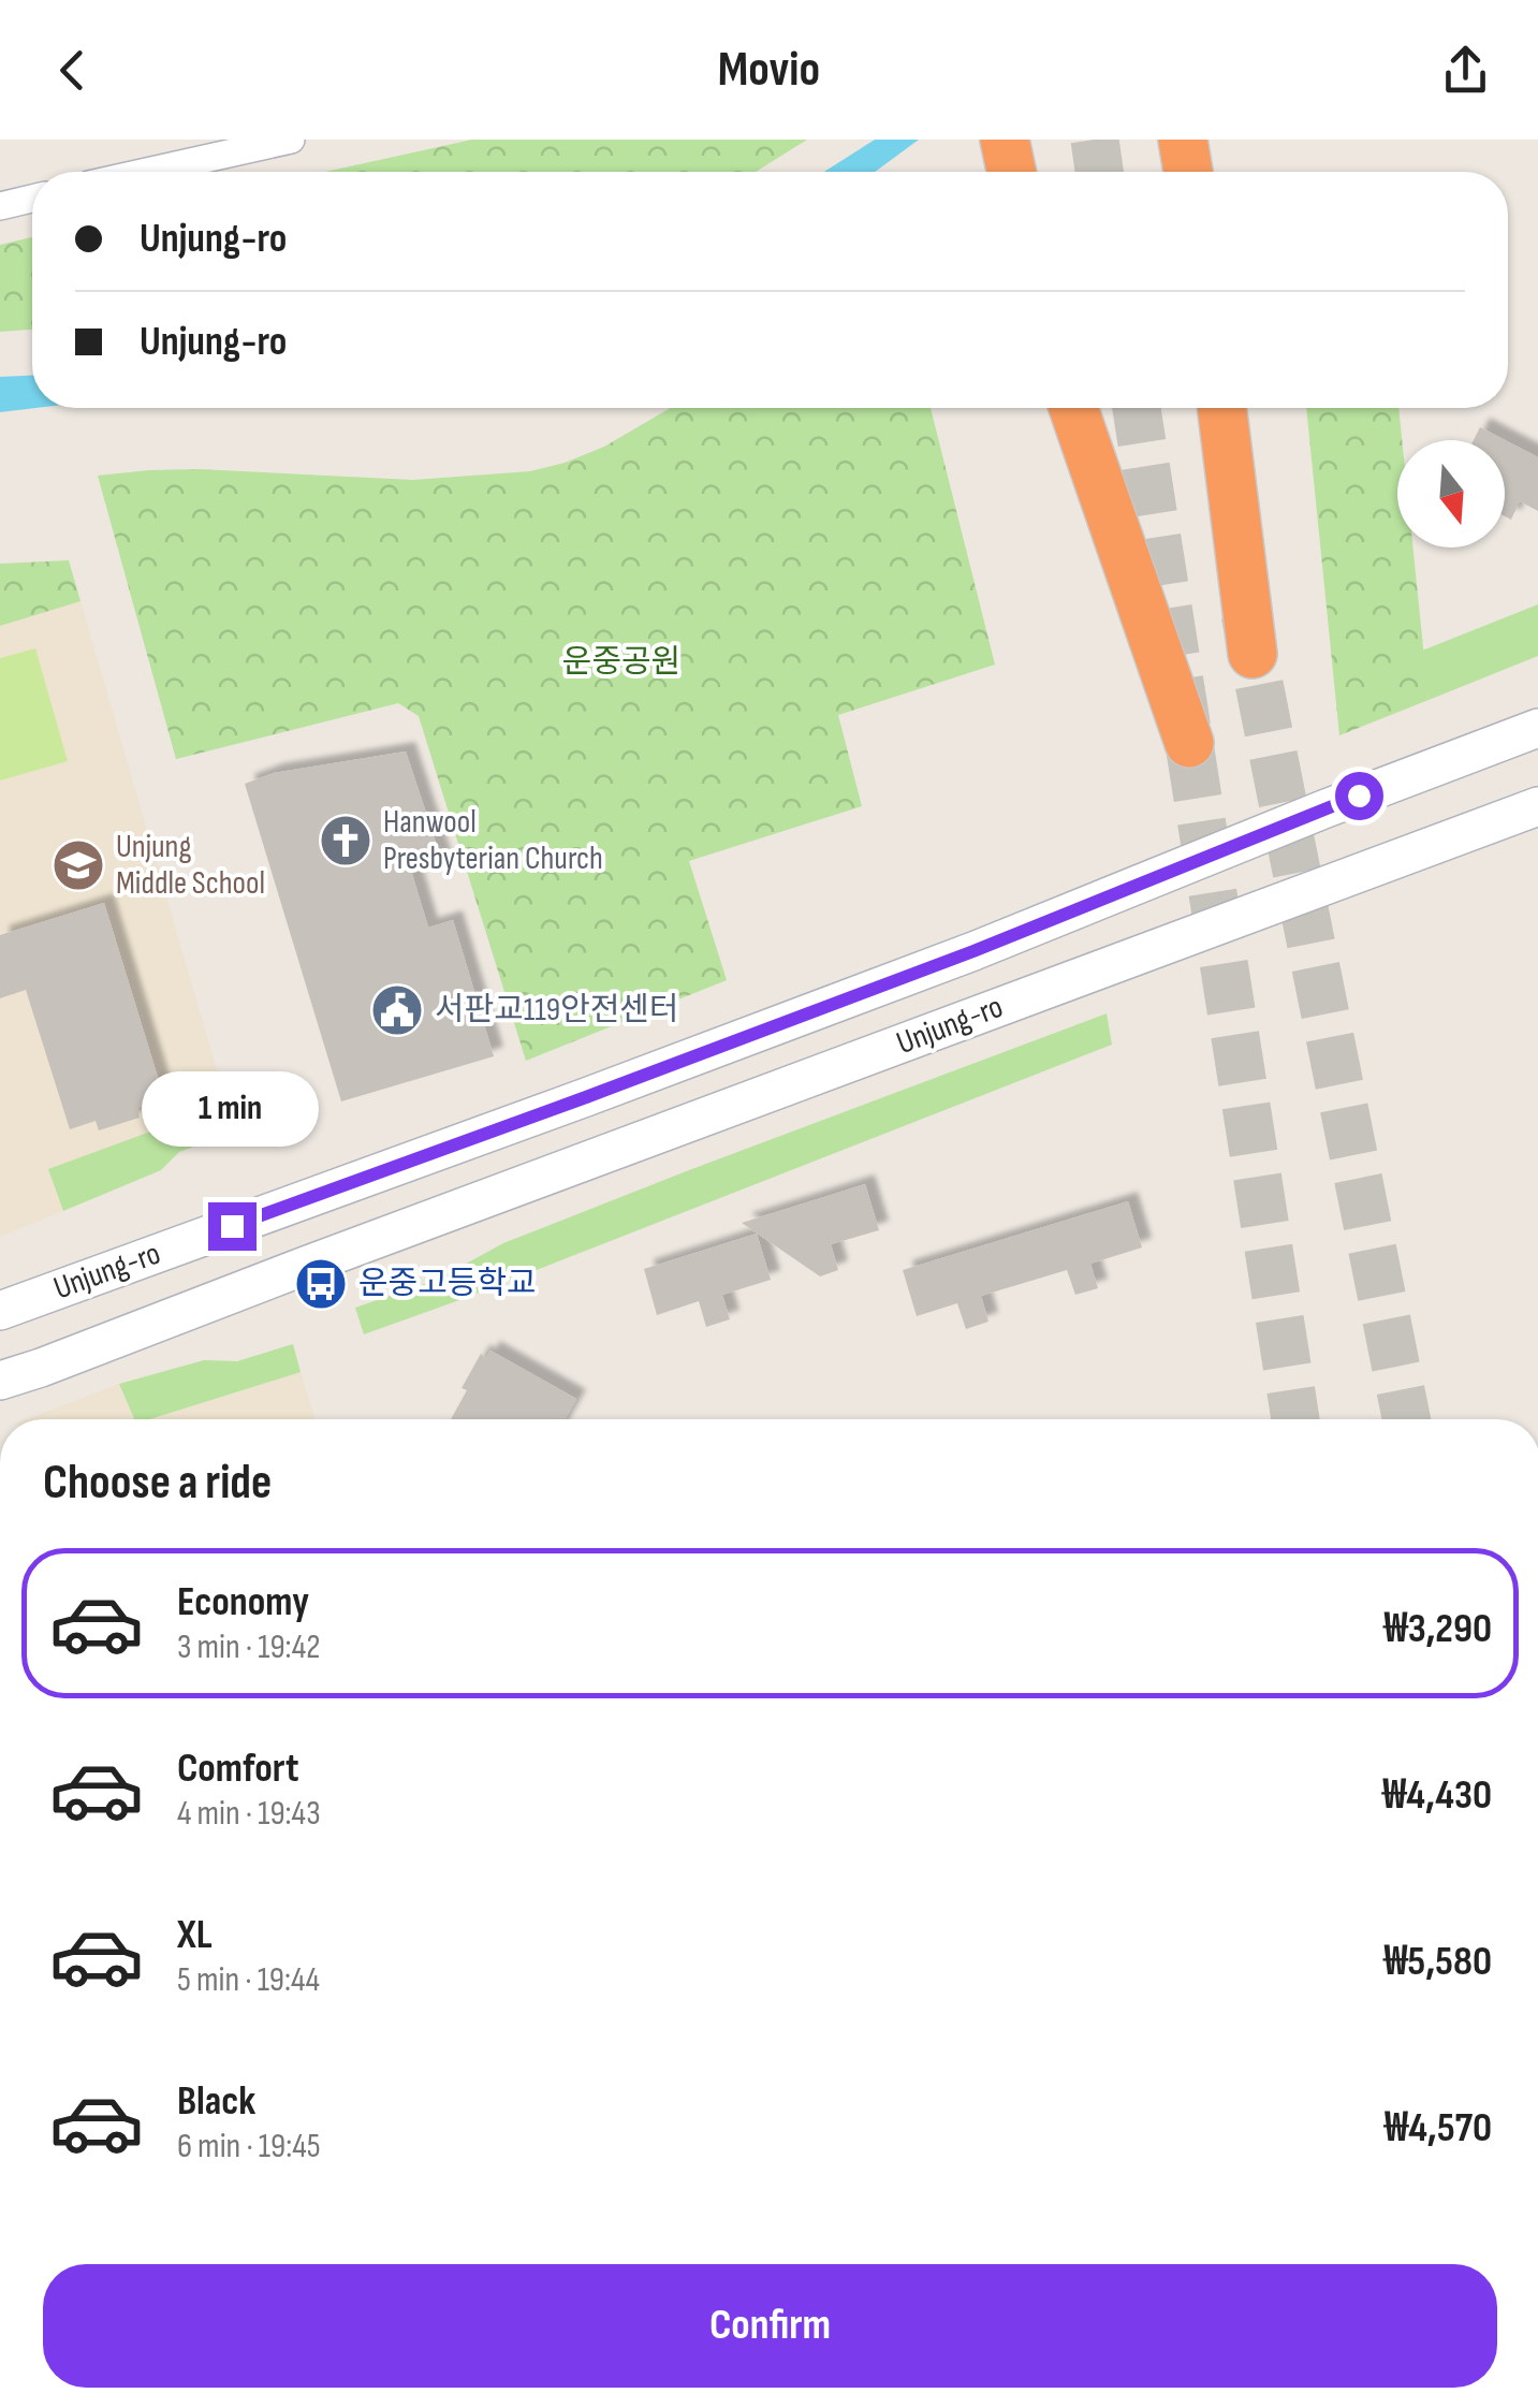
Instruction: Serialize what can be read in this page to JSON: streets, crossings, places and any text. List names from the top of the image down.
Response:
{
  "streets": {
    "main road": ["Unjung-ro"]
  },
  "parks": ["운중공원"],
  "places": {
    "church": ["Hanwool Presbyterian Church"],
    "school or university": ["Unjung Middle School"],
    "public building": ["서판교119안전센터"],
    "bus stop": ["운중고등학교"]
  },
  "north": "bottom",
  "page": {
    "header": "Movio",
    "banner": ["Unjung-ro", "Unjung-ro"],
    "bubble": "1 min",
    "heading": "Choose a ride",
    "list": [
      {
        "name": "Economy",
        "note": "3 min · 19:42",
        "value": "₩3,290"
      },
      {
        "name": "Comfort",
        "note": "4 min · 19:43",
        "value": "₩4,430"
      },
      {
        "name": "XL",
        "note": "5 min · 19:44",
        "value": "₩5,580"
      },
      {
        "name": "Black",
        "note": "6 min · 19:45",
        "value": "₩4,570"
      }
    ],
    "buttons": "Confirm"
  }
}
